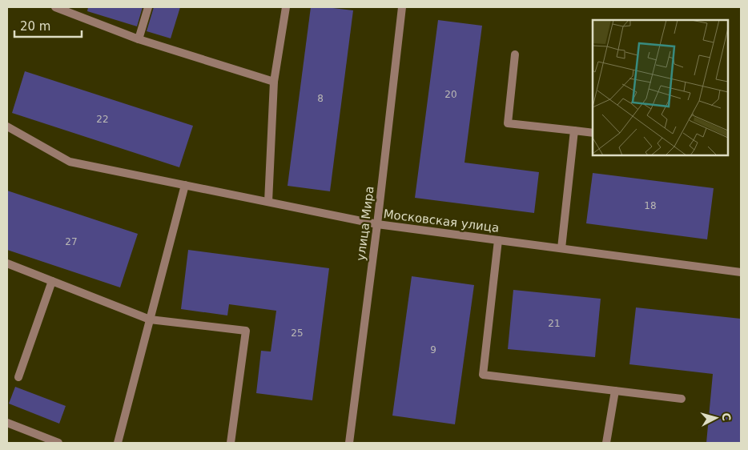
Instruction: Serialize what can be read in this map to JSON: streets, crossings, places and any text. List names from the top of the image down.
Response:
{
  "streets": {
    "street": ["Московская улица", "улица Мира"]
  },
  "crossings": [
    ["Московская улица", "улица Мира"]
  ],
  "house_numbers": [
    "20",
    "8",
    "22",
    "18",
    "27",
    "21",
    "25",
    "9"
  ],
  "scale_bar": "20 m",
  "north": "right"
}
